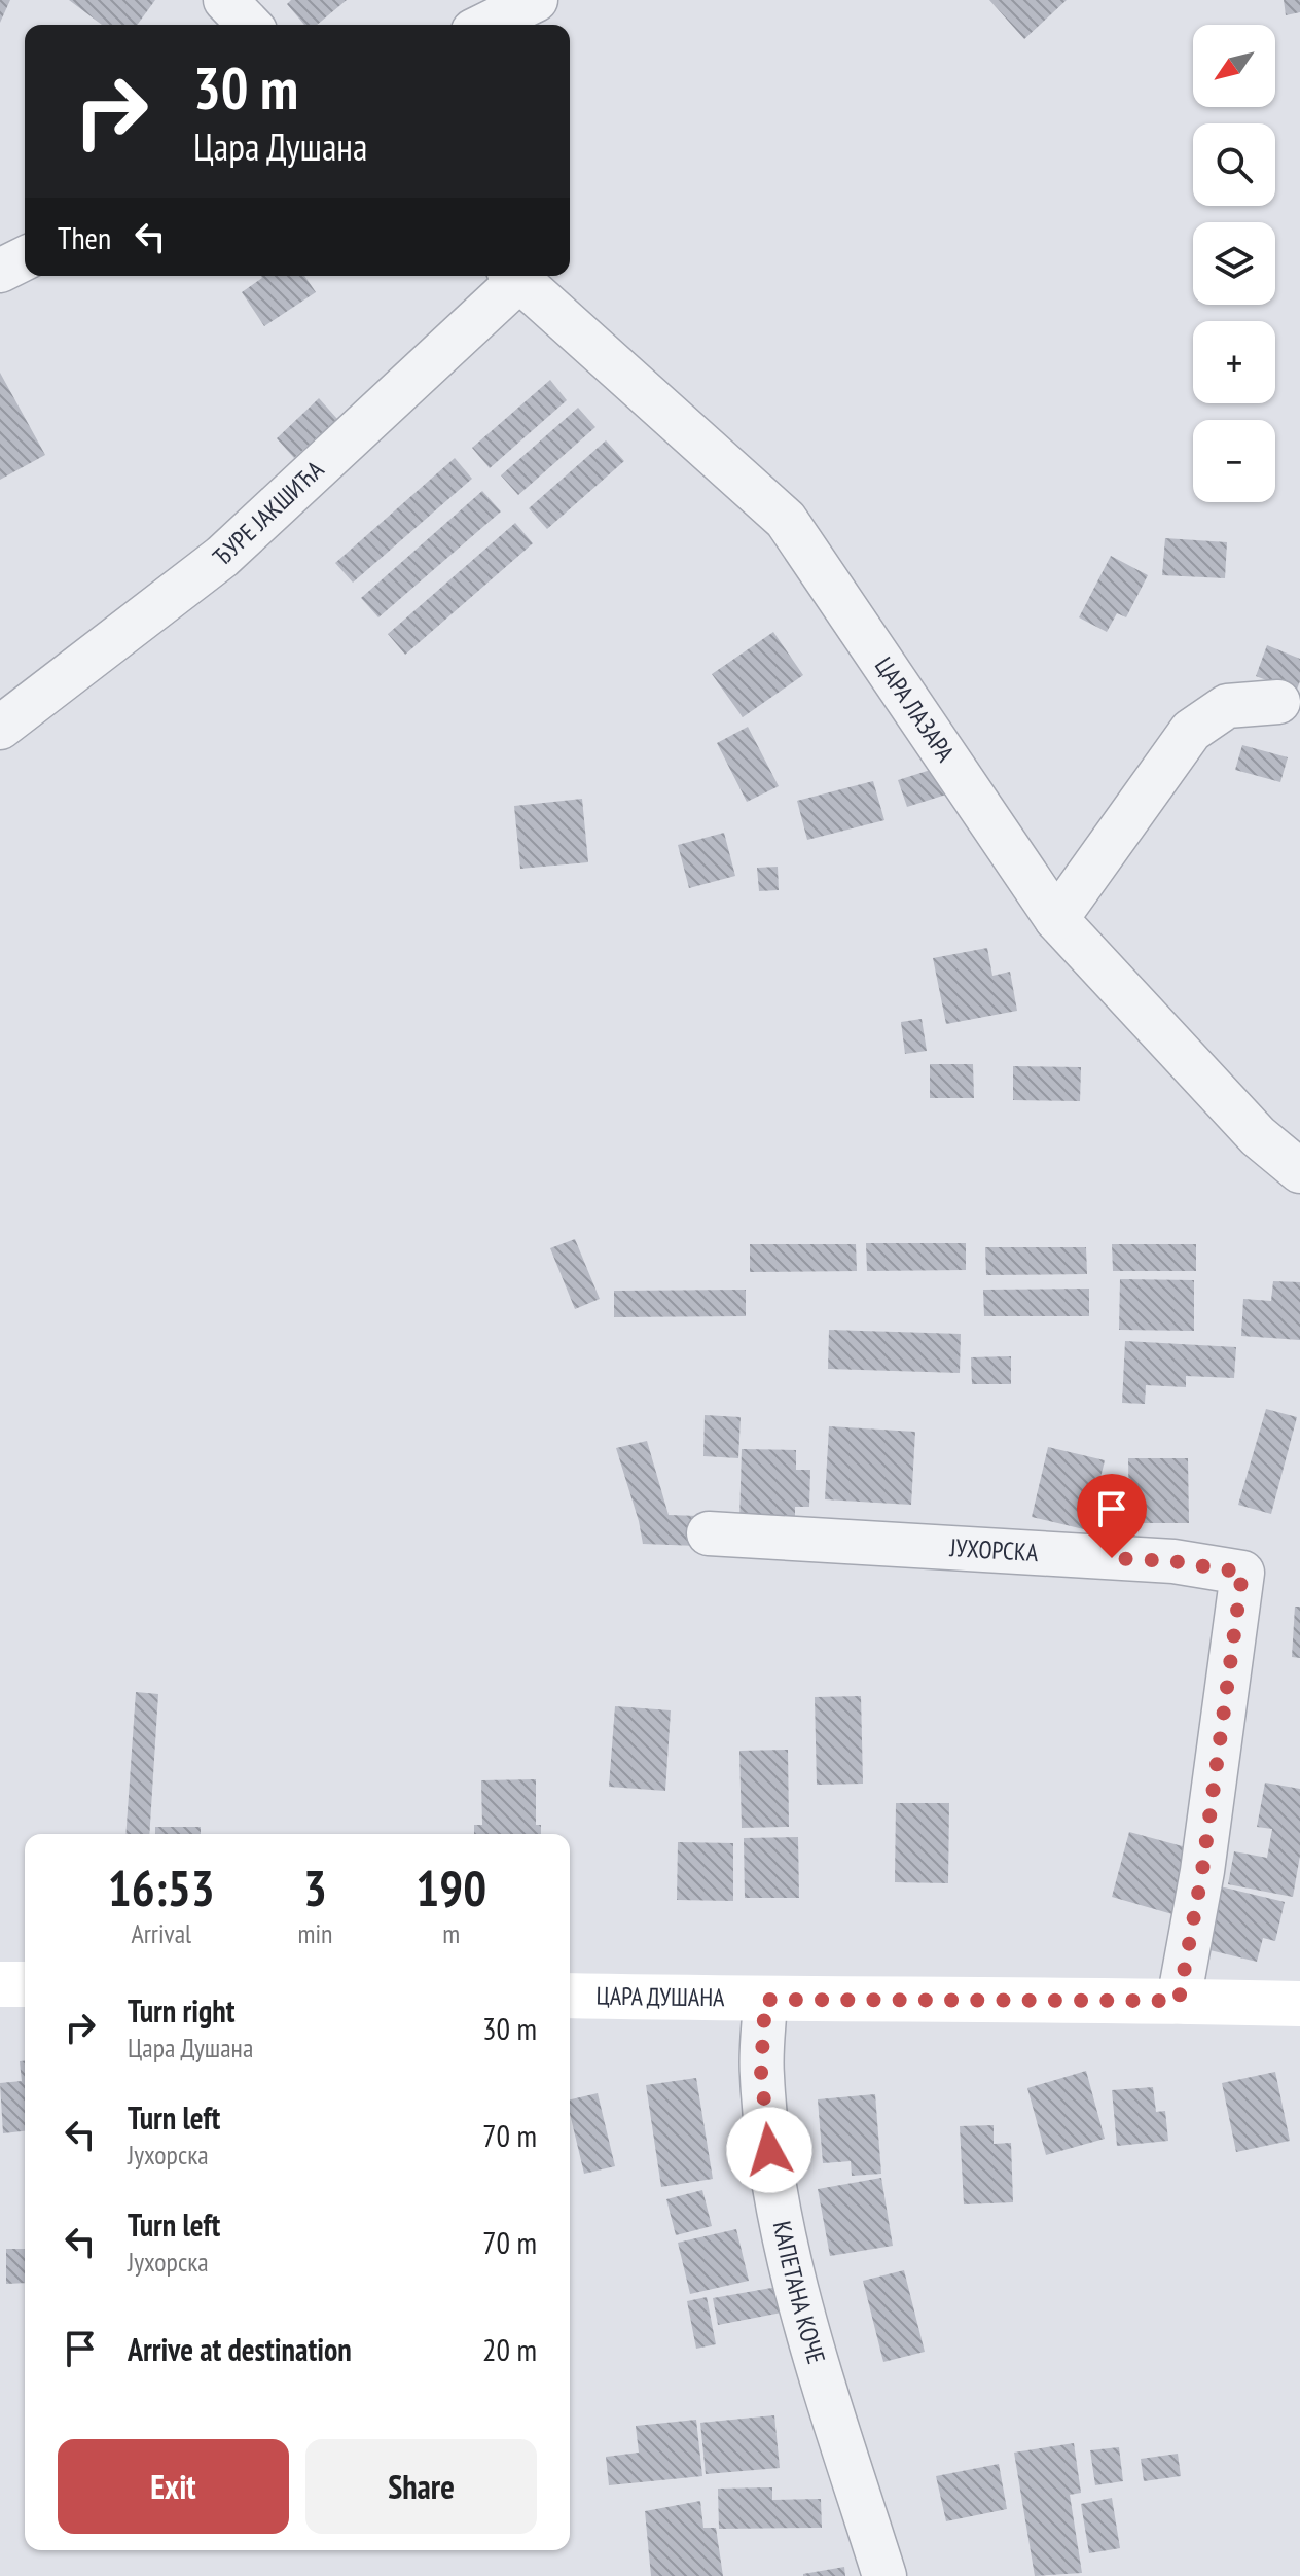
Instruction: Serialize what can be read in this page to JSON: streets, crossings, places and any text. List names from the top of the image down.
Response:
{
  "streets": {
    "main road": ["ЦАРА ДУШАНА"],
    "street": [
      "ЂУРЕ ЈАКШИЋА",
      "ЦАРА ЛАЗАРА",
      "ЈУХОРСКА",
      "КАПЕТАНА КОЧЕ"
    ]
  },
  "crossings": [
    ["ЈУХОРСКА", "ЦАРА ДУШАНА"],
    ["ЦАРА ДУШАНА", "КАПЕТАНА КОЧЕ"]
  ],
  "north": "bottom left",
  "page": {
    "map_buttons": ["+", "−"],
    "turn": ["30 m", "Цара Душана"],
    "then": "Then",
    "eta": [
      "16:53",
      "Arrival",
      "3",
      "min",
      "190",
      "m"
    ],
    "list": [
      {
        "name": "Turn right",
        "note": "Цара Душана",
        "value": "30 m"
      },
      {
        "name": "Turn left",
        "note": "Јухорска",
        "value": "70 m"
      },
      {
        "name": "Turn left",
        "note": "Јухорска",
        "value": "70 m"
      },
      {
        "name": "Arrive at destination",
        "value": "20 m"
      }
    ],
    "buttons": ["Exit", "Share"]
  }
}
